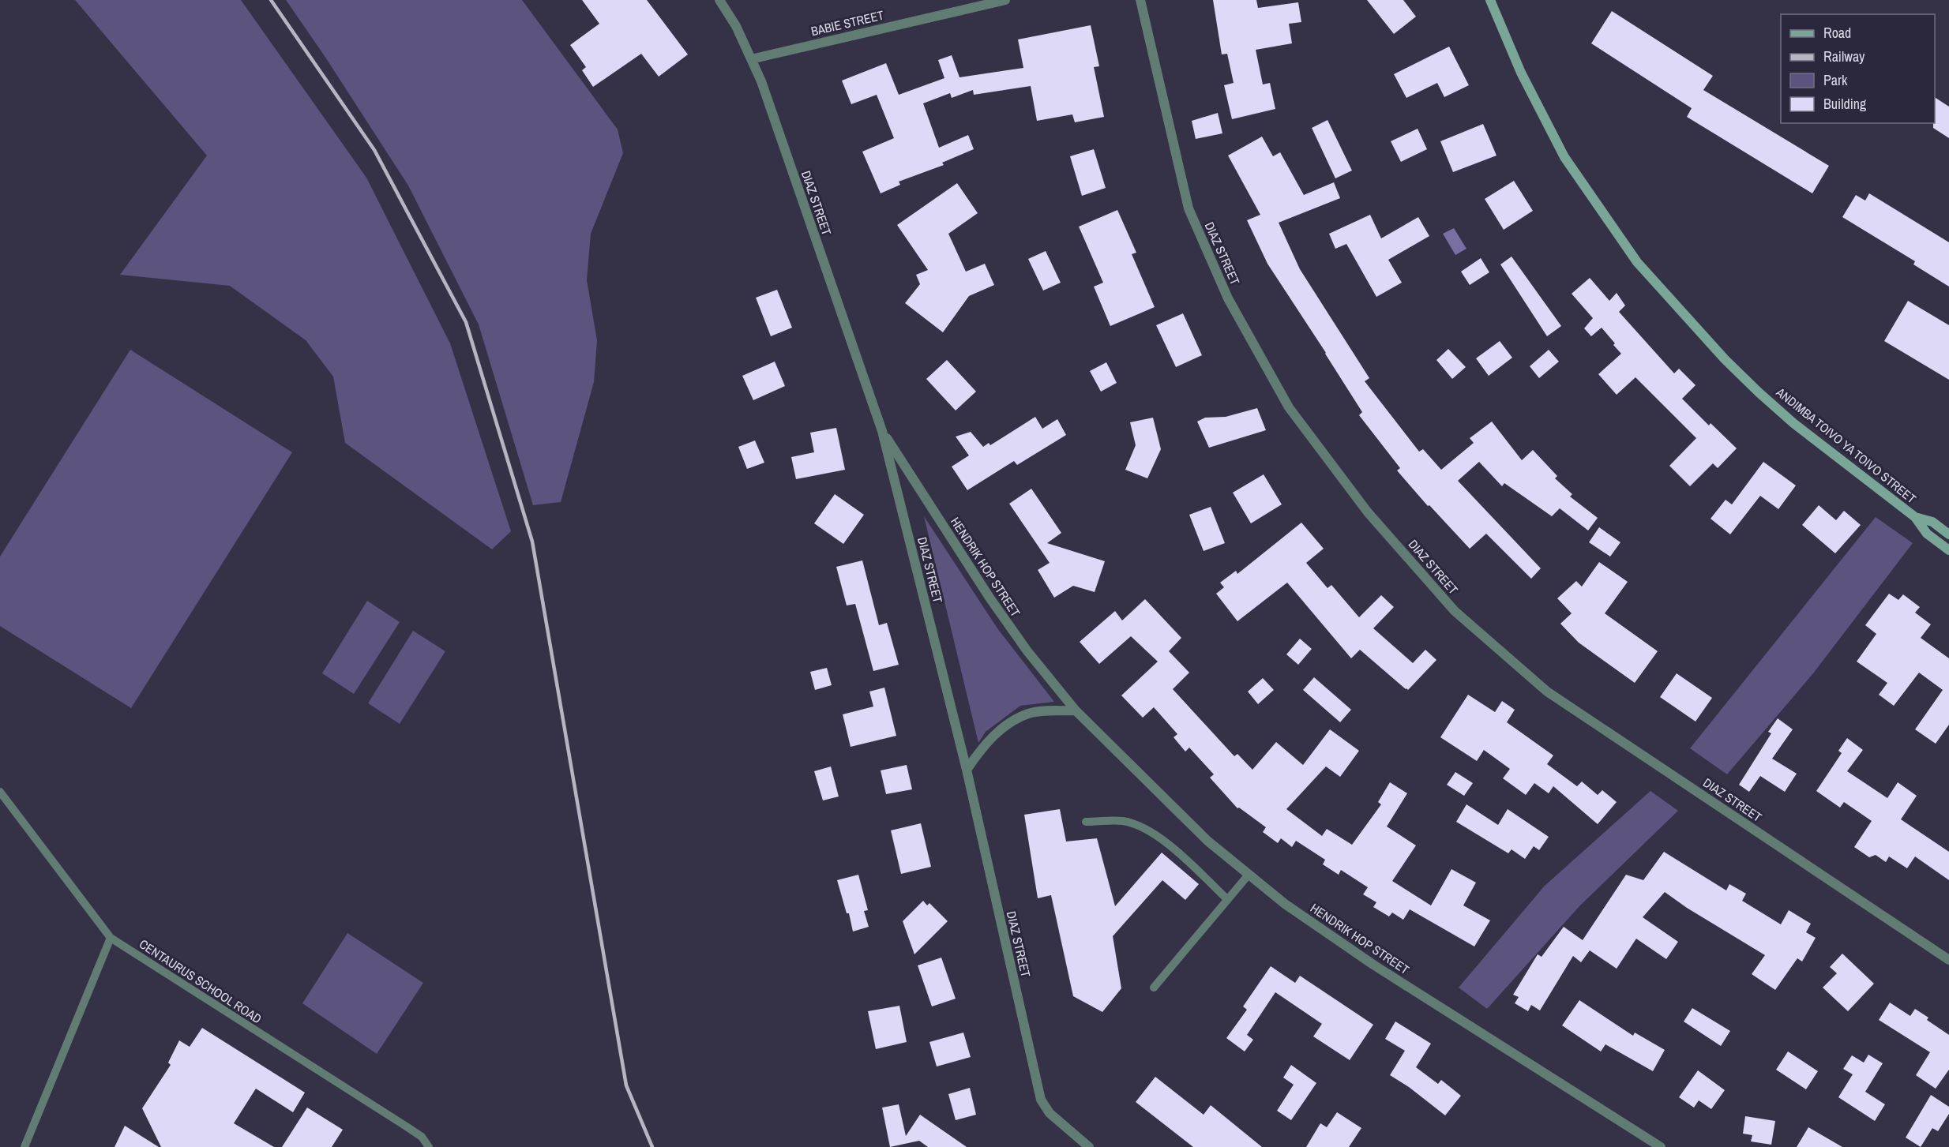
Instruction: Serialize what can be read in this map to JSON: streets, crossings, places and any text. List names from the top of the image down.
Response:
{
  "streets": {
    "street": [
      "BABIE STREET",
      "DIAZ STREET",
      "ANDIMBA TOIVO YA TOIVO STREET",
      "HENDRIK HOP STREET"
    ],
    "lane": ["CENTAURUS SCHOOL ROAD"]
  },
  "crossings": [
    ["BABIE STREET", "DIAZ STREET"],
    ["DIAZ STREET", "HENDRIK HOP STREET"]
  ],
  "legend": [
    "Road",
    "Railway",
    "Park",
    "Building"
  ]
}
